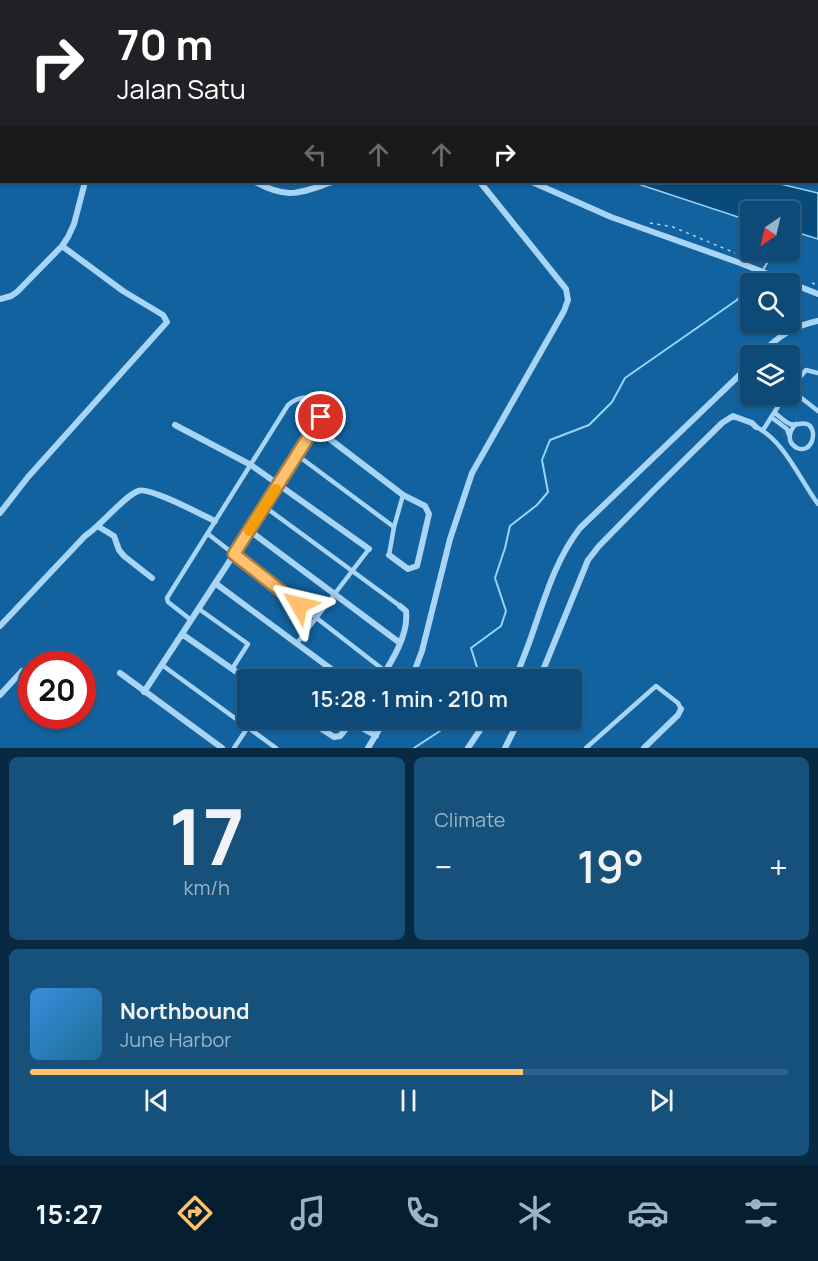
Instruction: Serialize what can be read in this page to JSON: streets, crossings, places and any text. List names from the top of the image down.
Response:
{
  "north": "bottom left",
  "page": {
    "turn": ["70 m", "Jalan Satu"],
    "limit": "20",
    "trip": "15:28 · 1 min · 210 m",
    "tile": [
      ["17", "km/h"],
      "Climate"
    ],
    "heat": ["−", "19°", "+"],
    "song": ["Northbound", "June Harbor"],
    "tabs": "15:27"
  }
}
